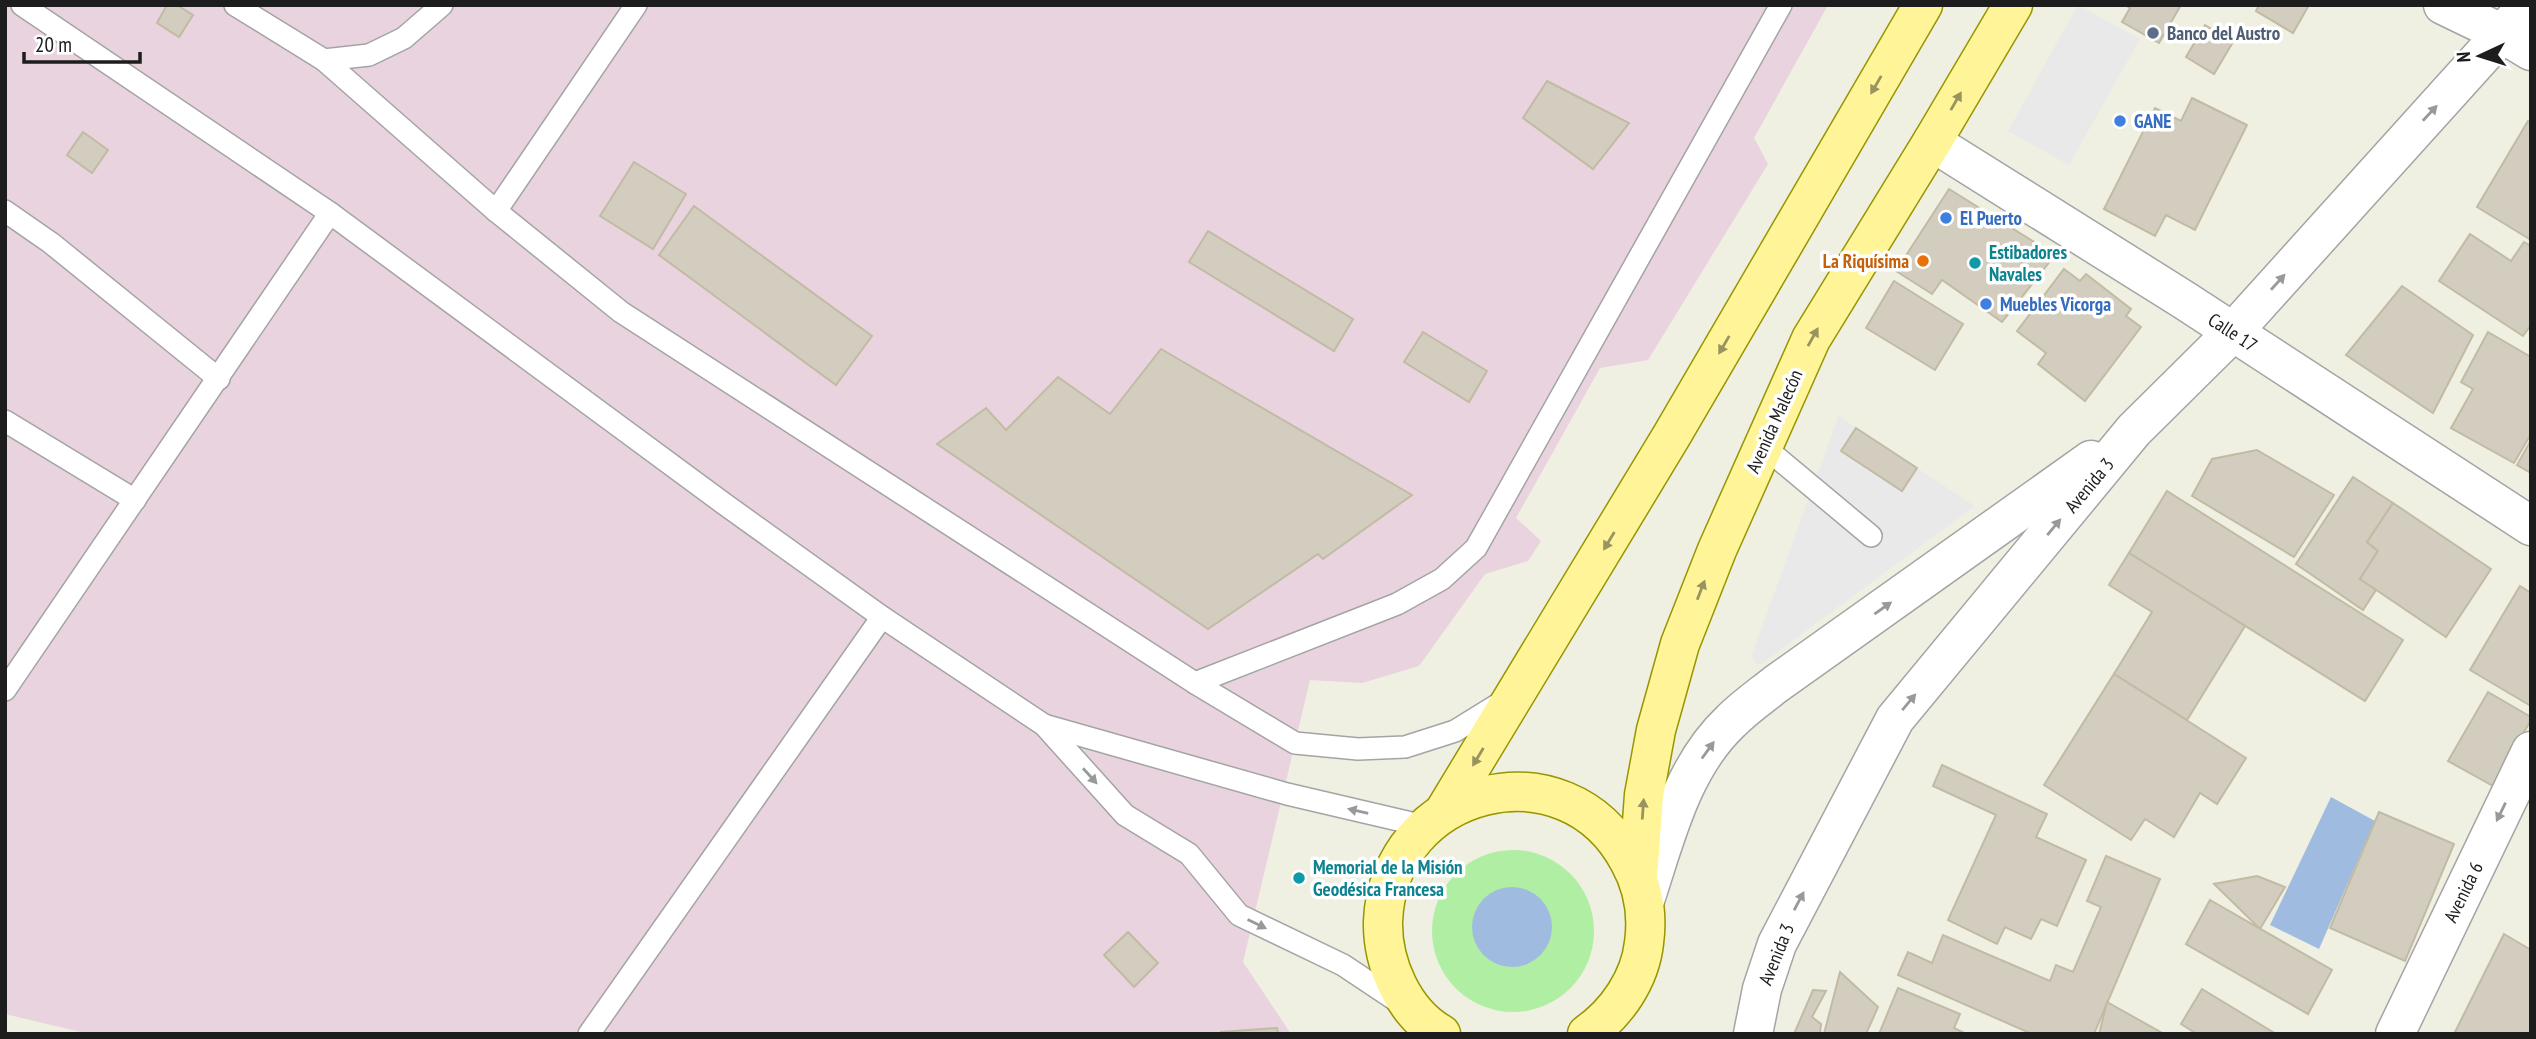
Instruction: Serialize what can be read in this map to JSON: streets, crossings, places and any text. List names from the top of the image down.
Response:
{
  "streets": {
    "main road": ["Avenida Malecón"],
    "street": ["Calle 17", "Avenida 3", "Avenida 6"]
  },
  "crossings": [
    ["Calle 17", "Avenida Malecón"],
    ["Calle 17", "Avenida 3"]
  ],
  "one_way": ["Avenida 6"],
  "places": [
    "Banco del Austro",
    "GANE",
    "El Puerto",
    "La Riquísima",
    "Estibadores Navales",
    "Muebles Vicorga",
    "Memorial de la Misión Geodésica Francesa"
  ],
  "scale_bar": "20 m",
  "north": "left"
}
